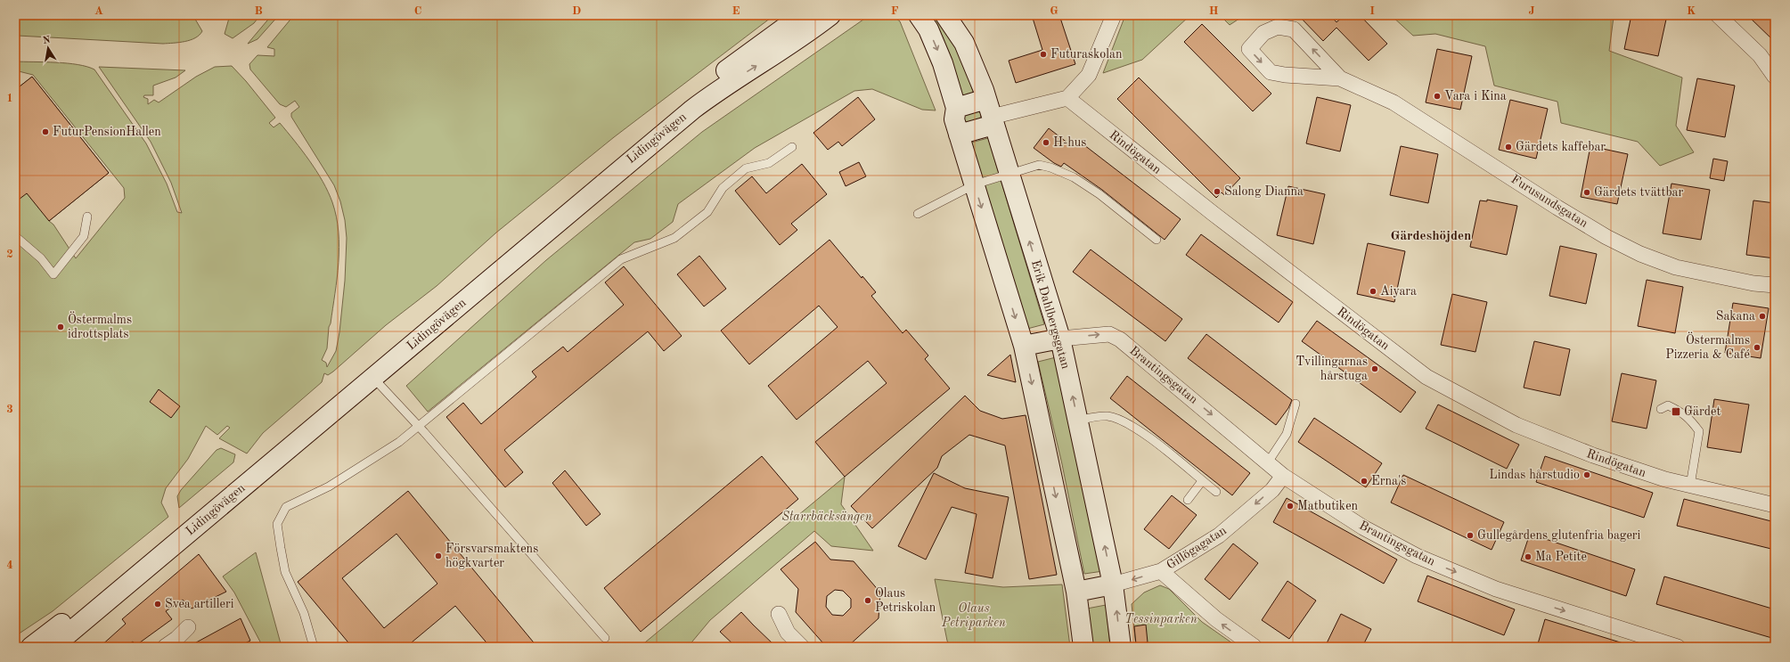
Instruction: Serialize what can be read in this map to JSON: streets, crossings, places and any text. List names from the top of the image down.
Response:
{
  "streets": {
    "main road": ["Lidingövägen", "Erik Dahlbergsgatan"],
    "street": [
      "Rindögatan",
      "Furusundsgatan",
      "Brantingsgatan",
      "Gillögagatan"
    ]
  },
  "crossings": [
    ["Erik Dahlbergsgatan", "Brantingsgatan"],
    ["Erik Dahlbergsgatan", "Gillögagatan"],
    ["Brantingsgatan", "Gillögagatan"]
  ],
  "one_way": ["Brantingsgatan", "Gillögagatan"],
  "districts": ["Gärdeshöjden"],
  "parks": ["Starrbäcksängen", "Olaus Petriparken", "Tessinparken"],
  "places": {
    "other": [
      "Futuraskolan",
      "Vara i Kina",
      "FuturPensionHallen",
      "H-hus",
      "Gärdets kaffebar",
      "Salong Dianna",
      "Gärdets tvättbar",
      "Aiyara",
      "Sakana",
      "Östermalms idrottsplats",
      "Östermalms Pizzeria & Café",
      "Tvillingarnas hårstuga",
      "Lindas hårstudio",
      "Erna's",
      "Matbutiken",
      "Gullegårdens glutenfria bageri",
      "Försvarsmaktens högkvarter",
      "Ma Petite",
      "Olaus Petriskolan",
      "Svea artilleri"
    ],
    "transit": ["Gärdet"]
  },
  "north": "top",
  "grid": {
    "columns": [
      "A",
      "B",
      "C",
      "D",
      "E",
      "F",
      "G",
      "H",
      "I",
      "J",
      "K"
    ],
    "rows": [
      "1",
      "2",
      "3",
      "4"
    ]
  }
}
